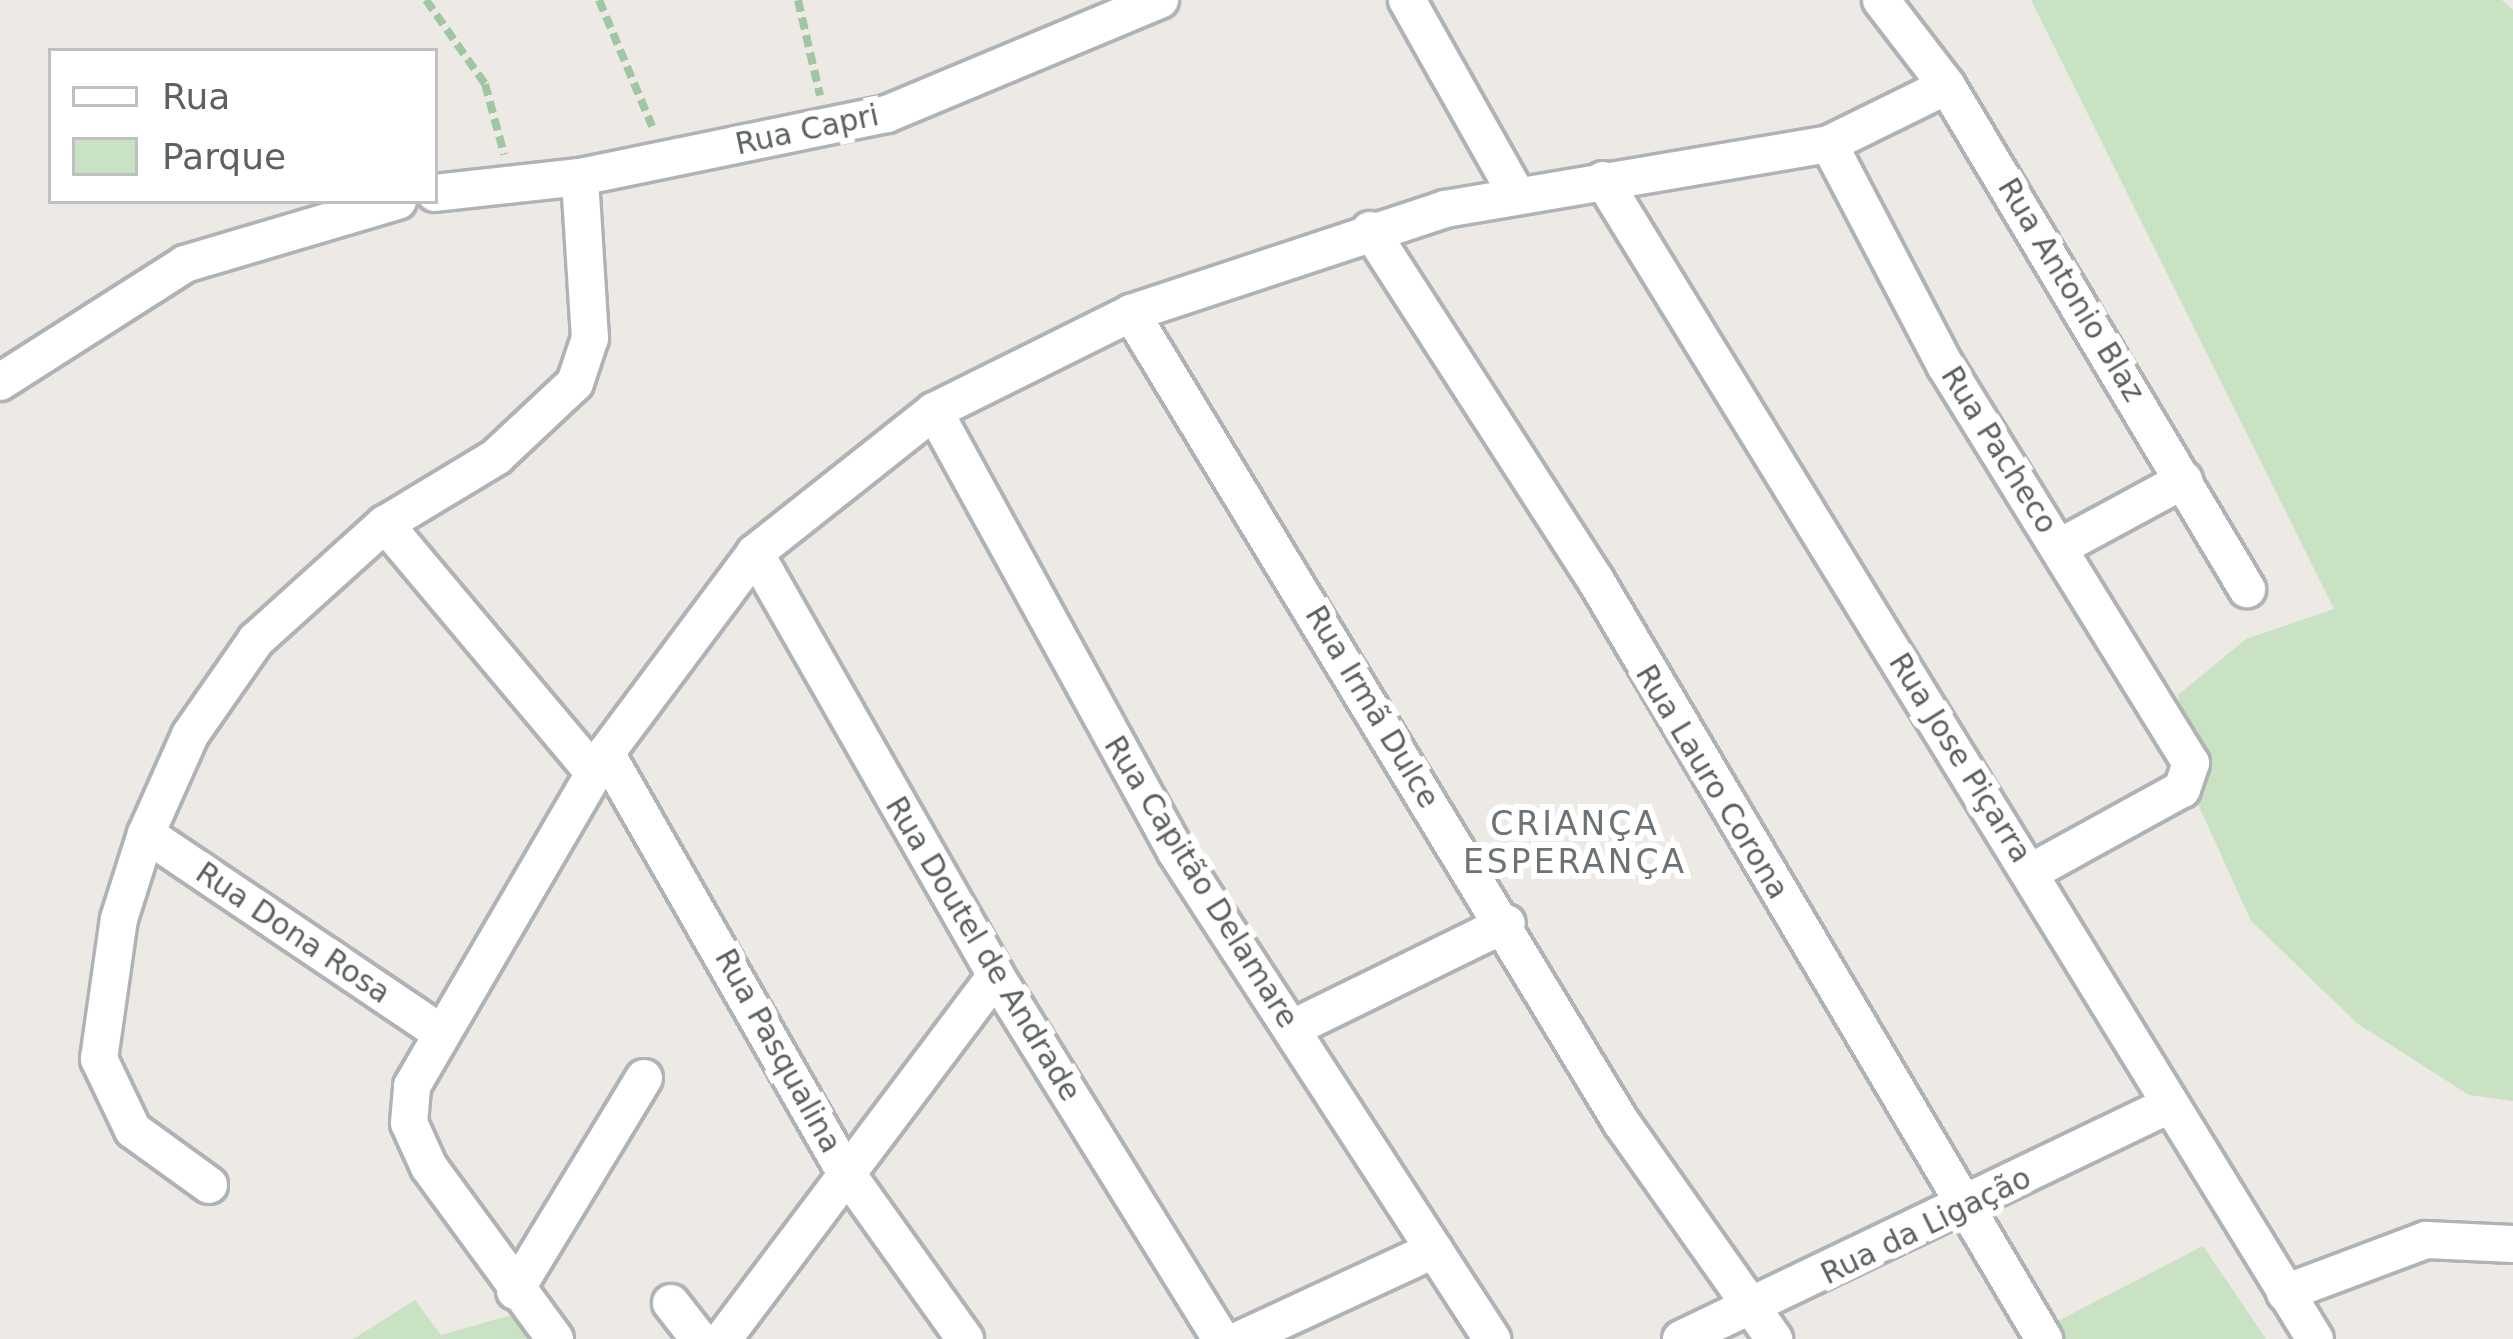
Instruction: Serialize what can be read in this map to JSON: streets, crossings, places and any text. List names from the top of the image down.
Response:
{
  "streets": {
    "street": [
      "Rua Capri",
      "Rua Antonio Blaz",
      "Rua Pacheco",
      "Rua Irmã Dulce",
      "Rua Jose Piçarra",
      "Rua Lauro Corona",
      "Rua Capitão Delamare",
      "Rua Dona Rosa",
      "Rua Doutel de Andrade",
      "Rua Pasqualina",
      "Rua da Ligação"
    ]
  },
  "crossings": [
    ["Rua Pacheco", "Rua Jose Piçarra"],
    ["Rua Irmã Dulce", "Rua da Ligação"],
    ["Rua Jose Piçarra", "Rua da Ligação"],
    ["Rua Lauro Corona", "Rua da Ligação"]
  ],
  "districts": ["CRIANÇA ESPERANÇA"],
  "legend": ["Rua", "Parque"]
}
